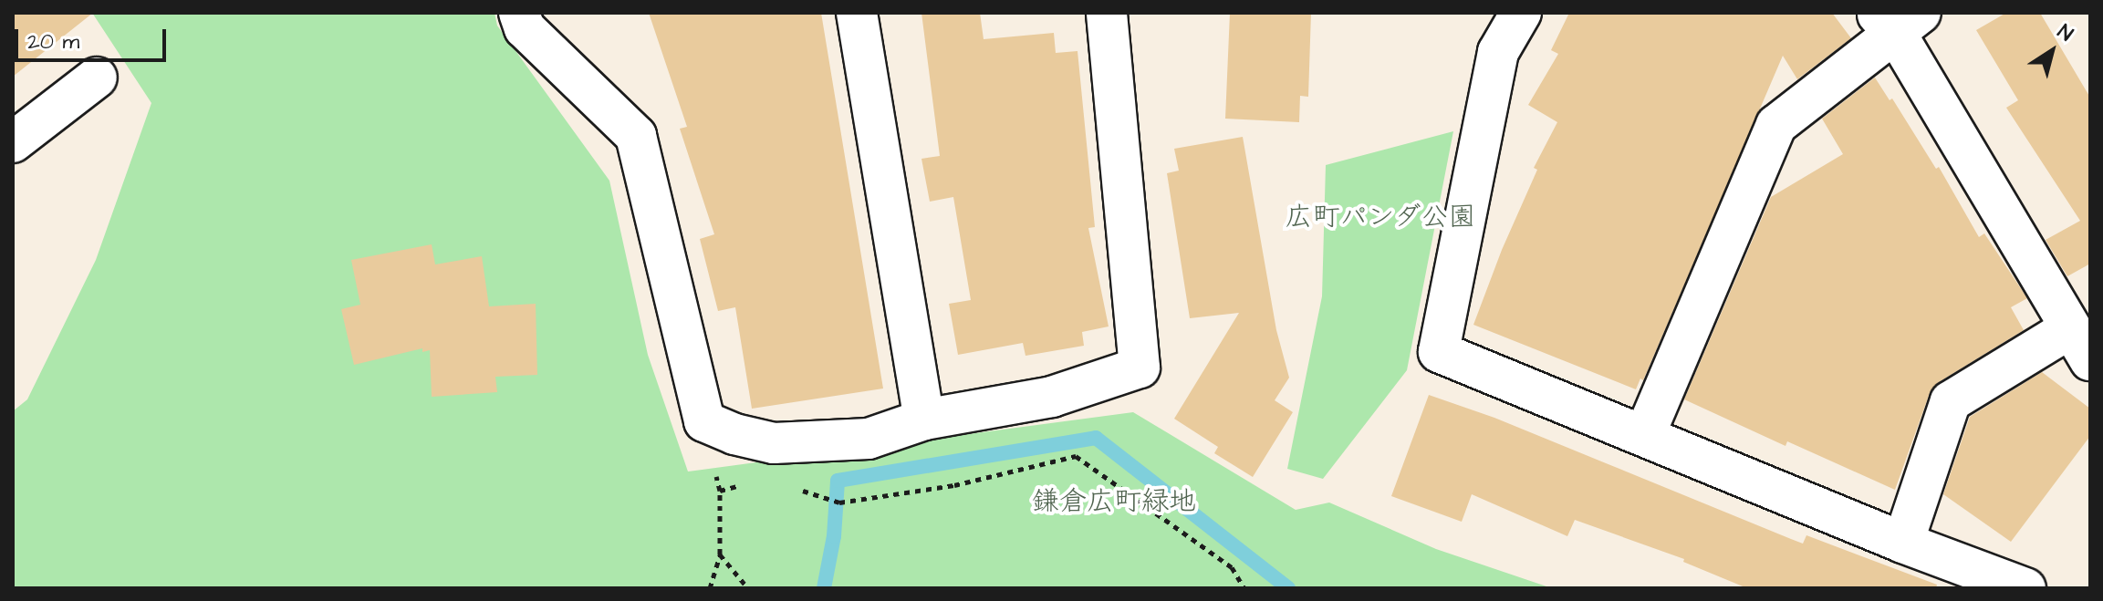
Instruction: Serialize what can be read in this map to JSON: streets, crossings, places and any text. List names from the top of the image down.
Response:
{
  "parks": ["広町パンダ公園", "鎌倉広町緑地"],
  "scale_bar": "20 m",
  "north": "top right"
}
